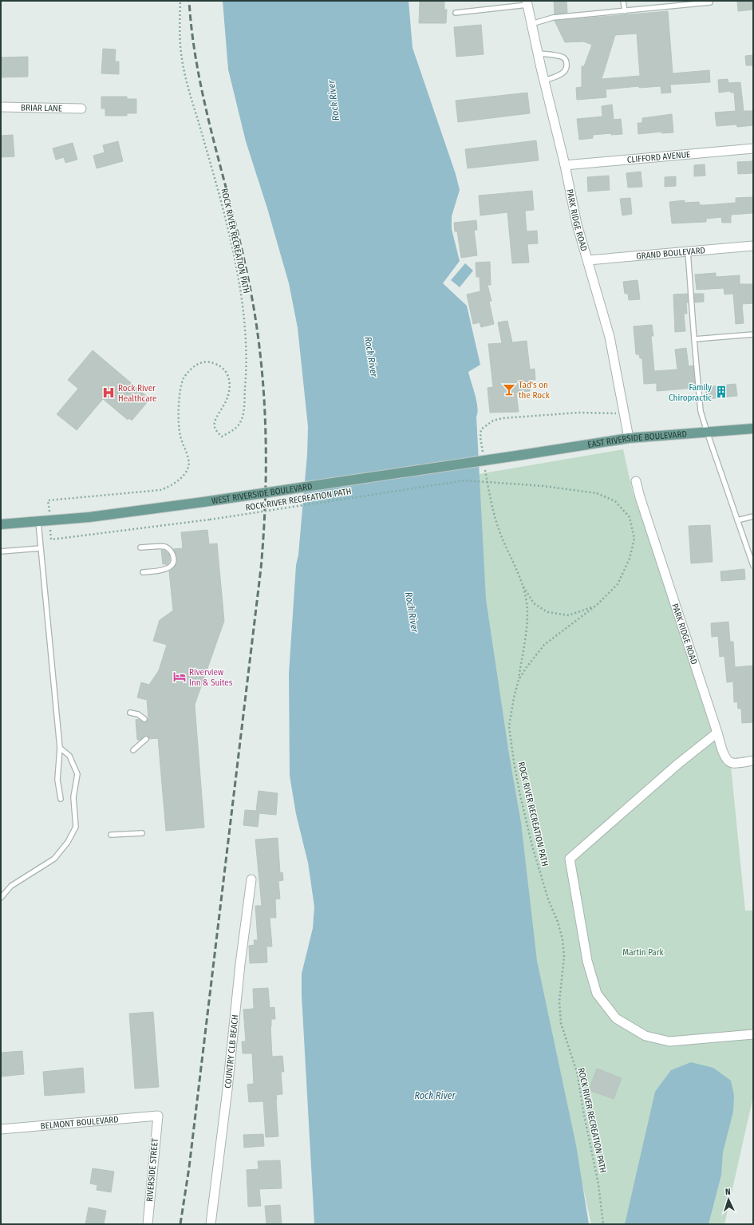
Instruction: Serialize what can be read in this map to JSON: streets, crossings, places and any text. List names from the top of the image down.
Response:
{
  "streets": {
    "main road": ["EAST RIVERSIDE BOULEVARD", "WEST RIVERSIDE BOULEVARD"],
    "street": [
      "BRIAR LANE",
      "CLIFFORD AVENUE",
      "PARK RIDGE ROAD",
      "GRAND BOULEVARD",
      "COUNTRY CLB BEACH",
      "BELMONT BOULEVARD",
      "RIVERSIDE STREET"
    ],
    "path": ["ROCK RIVER RECREATION PATH"]
  },
  "crossings": [
    ["CLIFFORD AVENUE", "PARK RIDGE ROAD"],
    ["PARK RIDGE ROAD", "GRAND BOULEVARD"],
    ["PARK RIDGE ROAD", "EAST RIVERSIDE BOULEVARD"],
    ["ROCK RIVER RECREATION PATH", "WEST RIVERSIDE BOULEVARD"],
    ["EAST RIVERSIDE BOULEVARD", "WEST RIVERSIDE BOULEVARD"],
    ["BELMONT BOULEVARD", "RIVERSIDE STREET"]
  ],
  "water": ["Rock River"],
  "parks": ["Martin Park"],
  "places": {
    "bar": ["Tad's on the Rock"],
    "building": ["Family Chiropractic"],
    "hospital": ["Rock River Healthcare"],
    "hotel": ["Riverview Inn & Suites"]
  },
  "north": "top"
}
